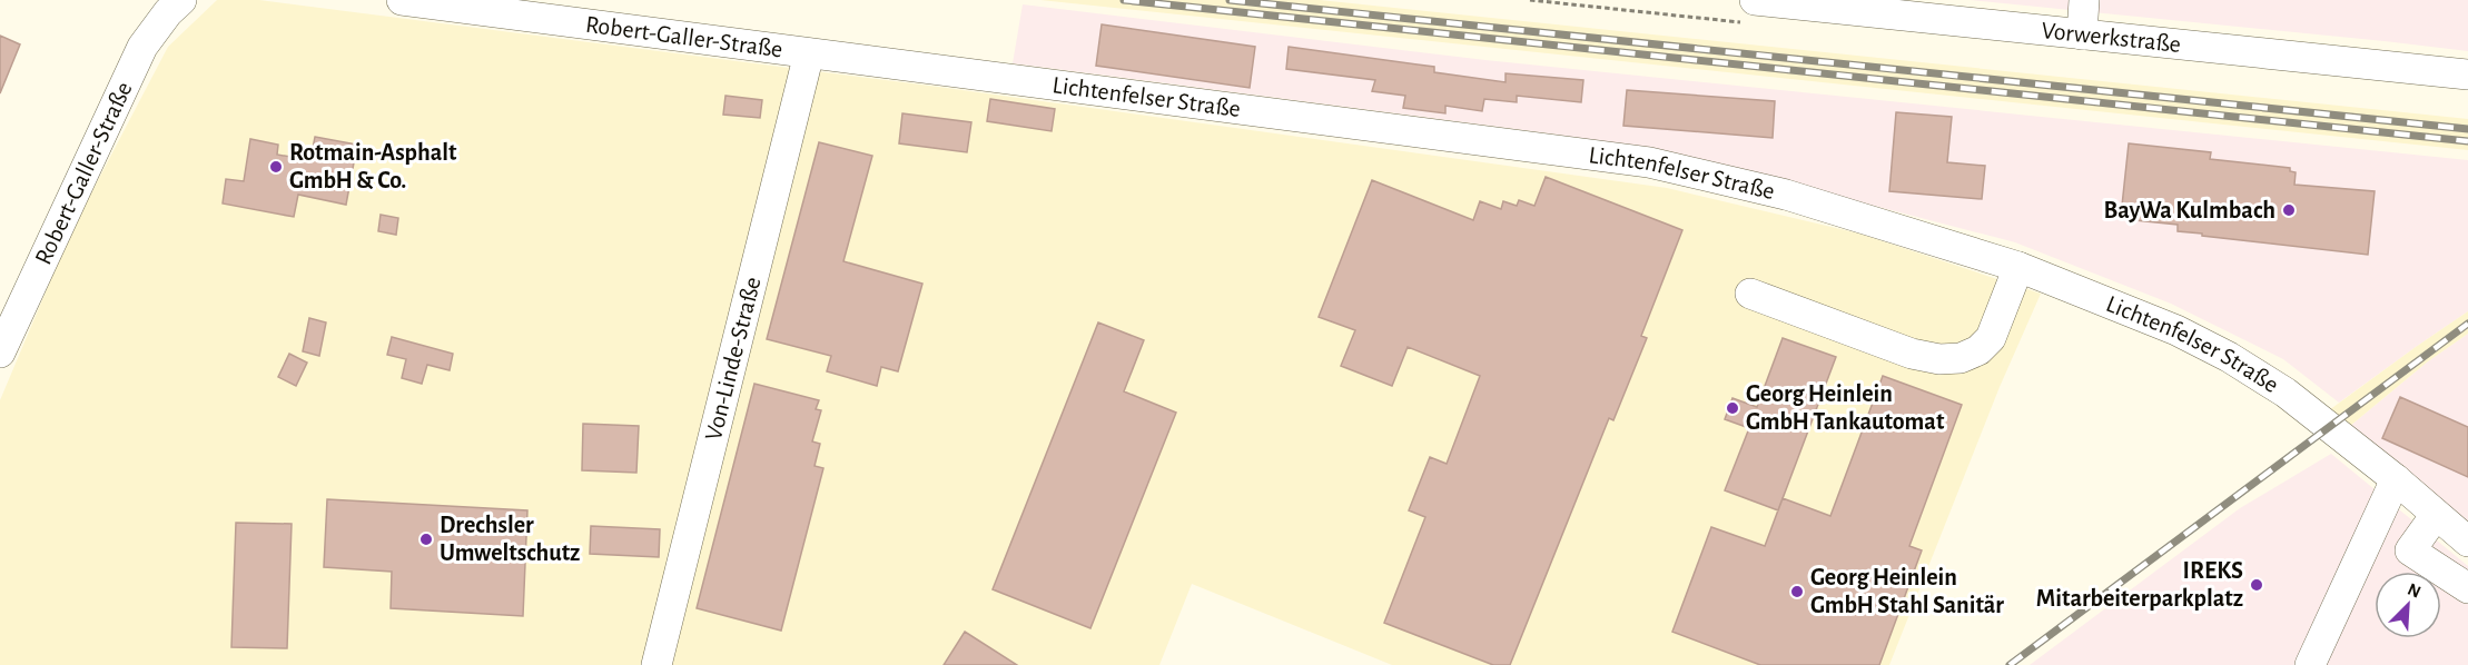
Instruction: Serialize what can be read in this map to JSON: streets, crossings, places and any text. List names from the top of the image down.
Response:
{
  "streets": {
    "street": [
      "Robert-Galler-Straße",
      "Vorwerkstraße",
      "Lichtenfelser Straße",
      "Von-Linde-Straße"
    ]
  },
  "crossings": [
    ["Robert-Galler-Straße", "Lichtenfelser Straße"],
    ["Robert-Galler-Straße", "Von-Linde-Straße"],
    ["Lichtenfelser Straße", "Von-Linde-Straße"]
  ],
  "places": [
    "Rotmain-Asphalt GmbH & Co.",
    "BayWa Kulmbach",
    "Georg Heinlein GmbH Tankautomat",
    "Drechsler Umweltschutz",
    "IREKS Mitarbeiterparkplatz",
    "Georg Heinlein GmbH Stahl Sanitär"
  ],
  "north": "top right"
}
